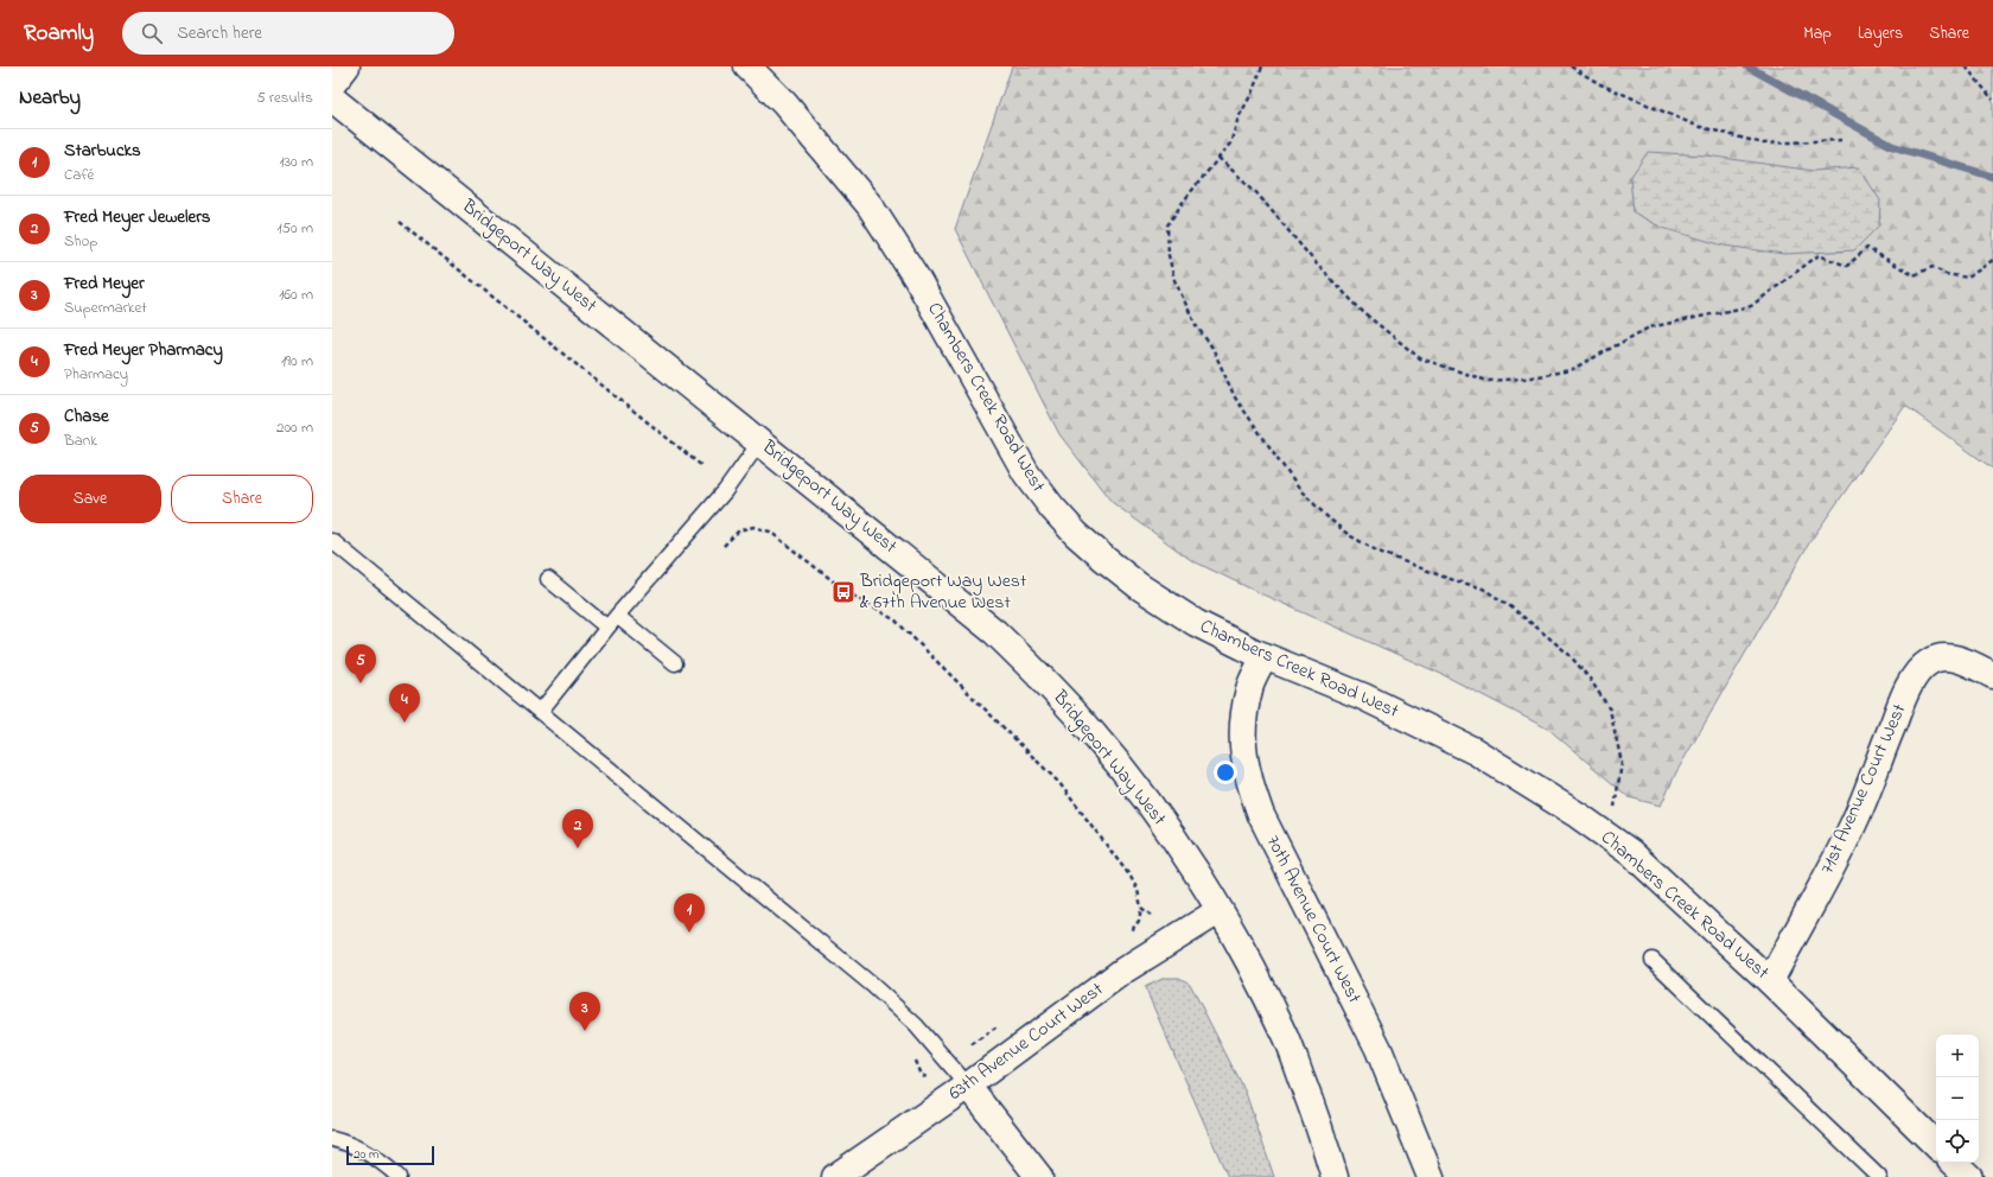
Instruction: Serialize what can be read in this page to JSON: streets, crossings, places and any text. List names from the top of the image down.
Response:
{
  "streets": {
    "street": [
      "Bridgeport Way West",
      "Chambers Creek Road West",
      "71st Avenue Court West",
      "70th Avenue Court West",
      "63th Avenue Court West"
    ]
  },
  "crossings": [
    ["Bridgeport Way West", "63th Avenue Court West"],
    ["Chambers Creek Road West", "71st Avenue Court West"],
    ["Chambers Creek Road West", "70th Avenue Court West"]
  ],
  "places": {
    "bus stop": ["Bridgeport Way West & 67th Avenue West"]
  },
  "scale_bar": "20 m",
  "page": {
    "header": "Roamly",
    "search": "Search here",
    "nav": ["Map", "Layers", "Share"],
    "heading": ["Nearby", "5 results"],
    "list": [
      {
        "mark": "1",
        "name": "Starbucks",
        "note": "Café",
        "value": "130 m"
      },
      {
        "mark": "2",
        "name": "Fred Meyer Jewelers",
        "note": "Shop",
        "value": "150 m"
      },
      {
        "mark": "3",
        "name": "Fred Meyer",
        "note": "Supermarket",
        "value": "160 m"
      },
      {
        "mark": "4",
        "name": "Fred Meyer Pharmacy",
        "note": "Pharmacy",
        "value": "190 m"
      },
      {
        "mark": "5",
        "name": "Chase",
        "note": "Bank",
        "value": "200 m"
      }
    ],
    "buttons": ["Save", "Share"],
    "pins": [
      "5",
      "4",
      "2",
      "1",
      "3"
    ],
    "map_buttons": ["+", "−"],
    "scale": "20 m"
  }
}
